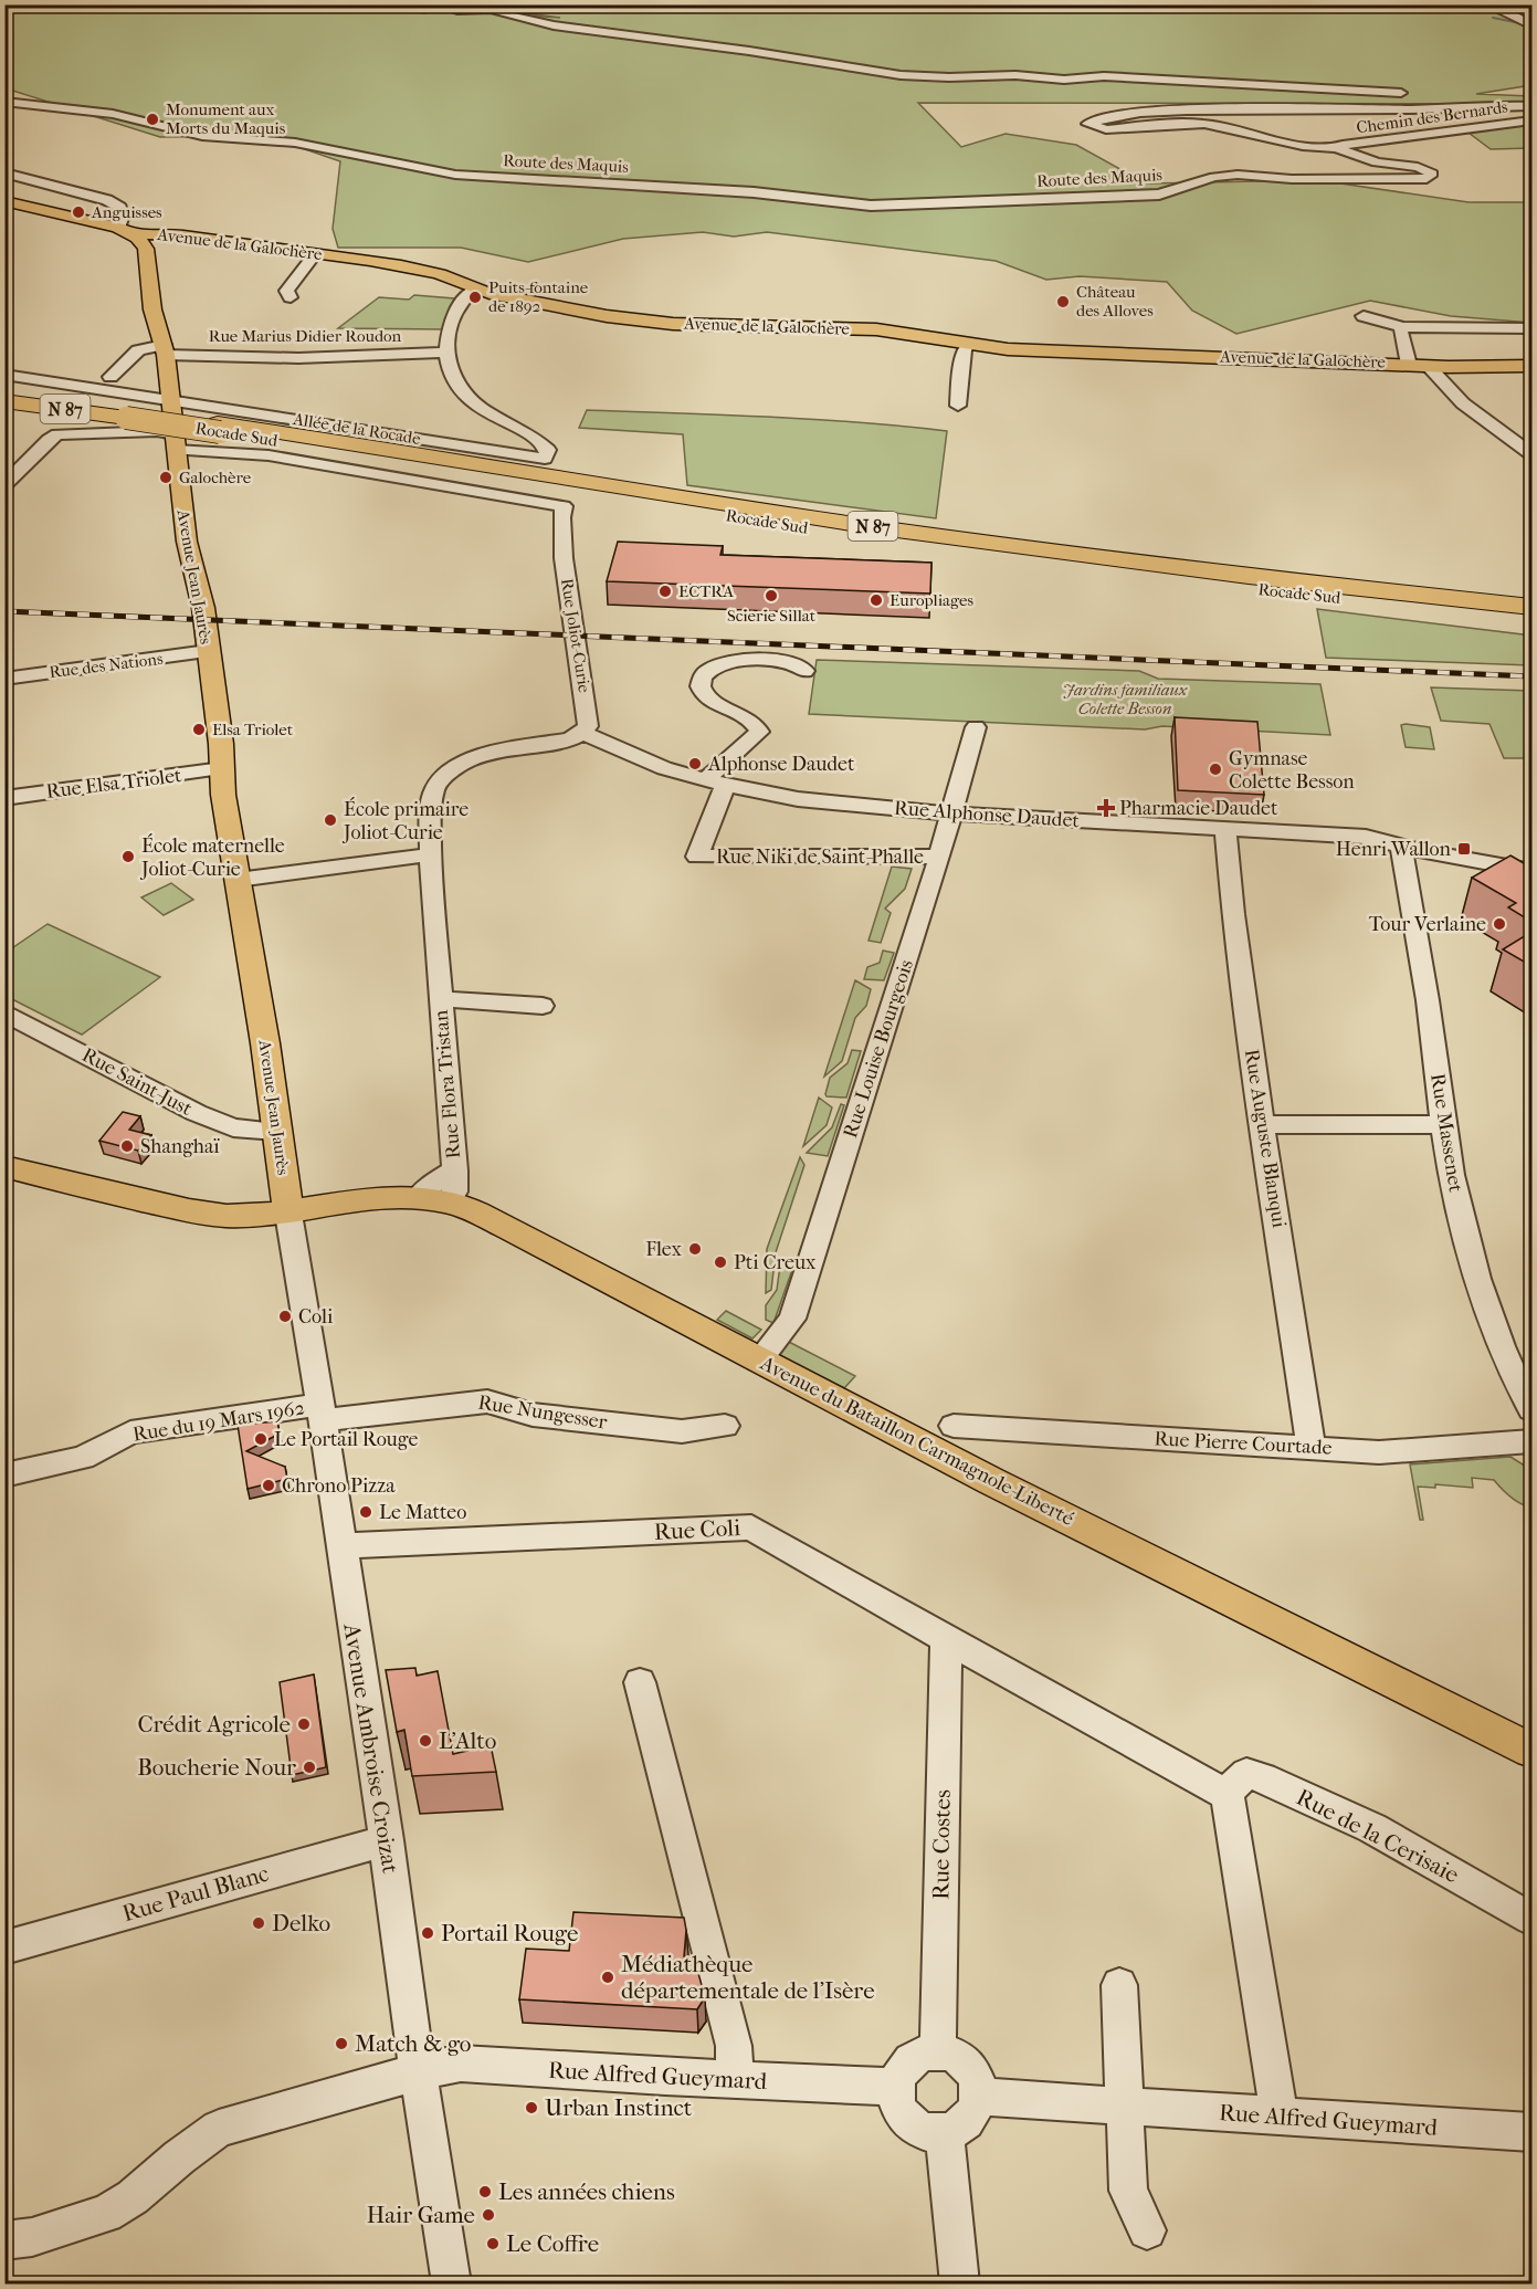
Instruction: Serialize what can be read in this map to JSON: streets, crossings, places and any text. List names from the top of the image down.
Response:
{
  "streets": {
    "highway": ["N 87", "Rocade Sud"],
    "main road": ["Avenue de la Galochère", "Avenue Jean Jaurès", "Avenue du Bataillon Carmagnole-Liberté"],
    "street": [
      "Chemin des Bernards",
      "Route des Maquis",
      "Rue Marius Didier Roudon",
      "Allée de la Rocade",
      "Rue Joliot-Curie",
      "Rue des Nations",
      "Rue Elsa Triolet",
      "Rue Alphonse Daudet",
      "Rue Niki de Saint-Phalle",
      "Rue Louise Bourgeois",
      "Rue Saint-Just",
      "Rue Flora Tristan",
      "Rue Massenet",
      "Rue Auguste Blanqui",
      "Rue Nungesser",
      "Rue du 19 Mars 1962",
      "Rue Pierre Courtade",
      "Rue Coli",
      "Avenue Ambroise Croizat",
      "Rue de la Cerisaie",
      "Rue Costes",
      "Rue Paul Blanc",
      "Rue Alfred Gueymard"
    ]
  },
  "crossings": [
    ["Chemin des Bernards", "Route des Maquis"],
    ["Avenue de la Galochère", "Avenue Jean Jaurès"],
    ["Rue Marius Didier Roudon", "Allée de la Rocade"],
    ["Rue Marius Didier Roudon", "Avenue Jean Jaurès"],
    ["Allée de la Rocade", "Avenue Jean Jaurès"],
    ["Avenue Jean Jaurès", "Rue Joliot-Curie"],
    ["Avenue Jean Jaurès", "Rue des Nations"],
    ["Avenue Jean Jaurès", "Rue Elsa Triolet"],
    ["Avenue Jean Jaurès", "Rue Saint-Just"],
    ["Avenue Jean Jaurès", "Avenue du Bataillon Carmagnole-Liberté"],
    ["Avenue Jean Jaurès", "Avenue Ambroise Croizat"],
    ["Rue Joliot-Curie", "Rue Alphonse Daudet"],
    ["Rue Alphonse Daudet", "Rue Niki de Saint-Phalle"],
    ["Rue Alphonse Daudet", "Rue Louise Bourgeois"],
    ["Rue Alphonse Daudet", "Rue Massenet"],
    ["Rue Alphonse Daudet", "Rue Auguste Blanqui"],
    ["Rue Niki de Saint-Phalle", "Rue Louise Bourgeois"],
    ["Rue Louise Bourgeois", "Avenue du Bataillon Carmagnole-Liberté"],
    ["Rue Flora Tristan", "Avenue du Bataillon Carmagnole-Liberté"],
    ["Rue Auguste Blanqui", "Rue Pierre Courtade"],
    ["Rue Nungesser", "Rue du 19 Mars 1962"],
    ["Rue Nungesser", "Avenue Ambroise Croizat"],
    ["Rue du 19 Mars 1962", "Avenue Ambroise Croizat"],
    ["Avenue du Bataillon Carmagnole-Liberté", "Avenue Ambroise Croizat"],
    ["Rue Coli", "Avenue Ambroise Croizat"],
    ["Rue Coli", "Rue de la Cerisaie"],
    ["Rue Coli", "Rue Costes"],
    ["Avenue Ambroise Croizat", "Rue Paul Blanc"],
    ["Avenue Ambroise Croizat", "Rue Alfred Gueymard"],
    ["Rue Costes", "Rue Alfred Gueymard"]
  ],
  "parks": ["Jardins familiaux Colette Besson"],
  "places": {
    "other": [
      "Monument aux Morts du Maquis",
      "Anguisses",
      "Puits-fontaine de 1892",
      "Château des Alloves",
      "Galochère",
      "ECTRA",
      "Scierie Sillat",
      "Europliages",
      "Elsa Triolet",
      "Alphonse Daudet",
      "Gymnase Colette Besson",
      "École primaire Joliot-Curie",
      "École maternelle Joliot-Curie",
      "Tour Verlaine",
      "Shanghaï",
      "Flex",
      "Pti Creux",
      "Coli",
      "Le Portail Rouge",
      "Chrono Pizza",
      "Le Matteo",
      "Crédit Agricole",
      "L'Alto",
      "Boucherie Nour",
      "Delko",
      "Portail Rouge",
      "Médiathèque départementale de l'Isère",
      "Match & go",
      "Urban Instinct",
      "Les années chiens",
      "Hair Game",
      "Le Coffre"
    ],
    "health": ["Pharmacie Daudet"],
    "transit": ["Henri Wallon"]
  }
}
